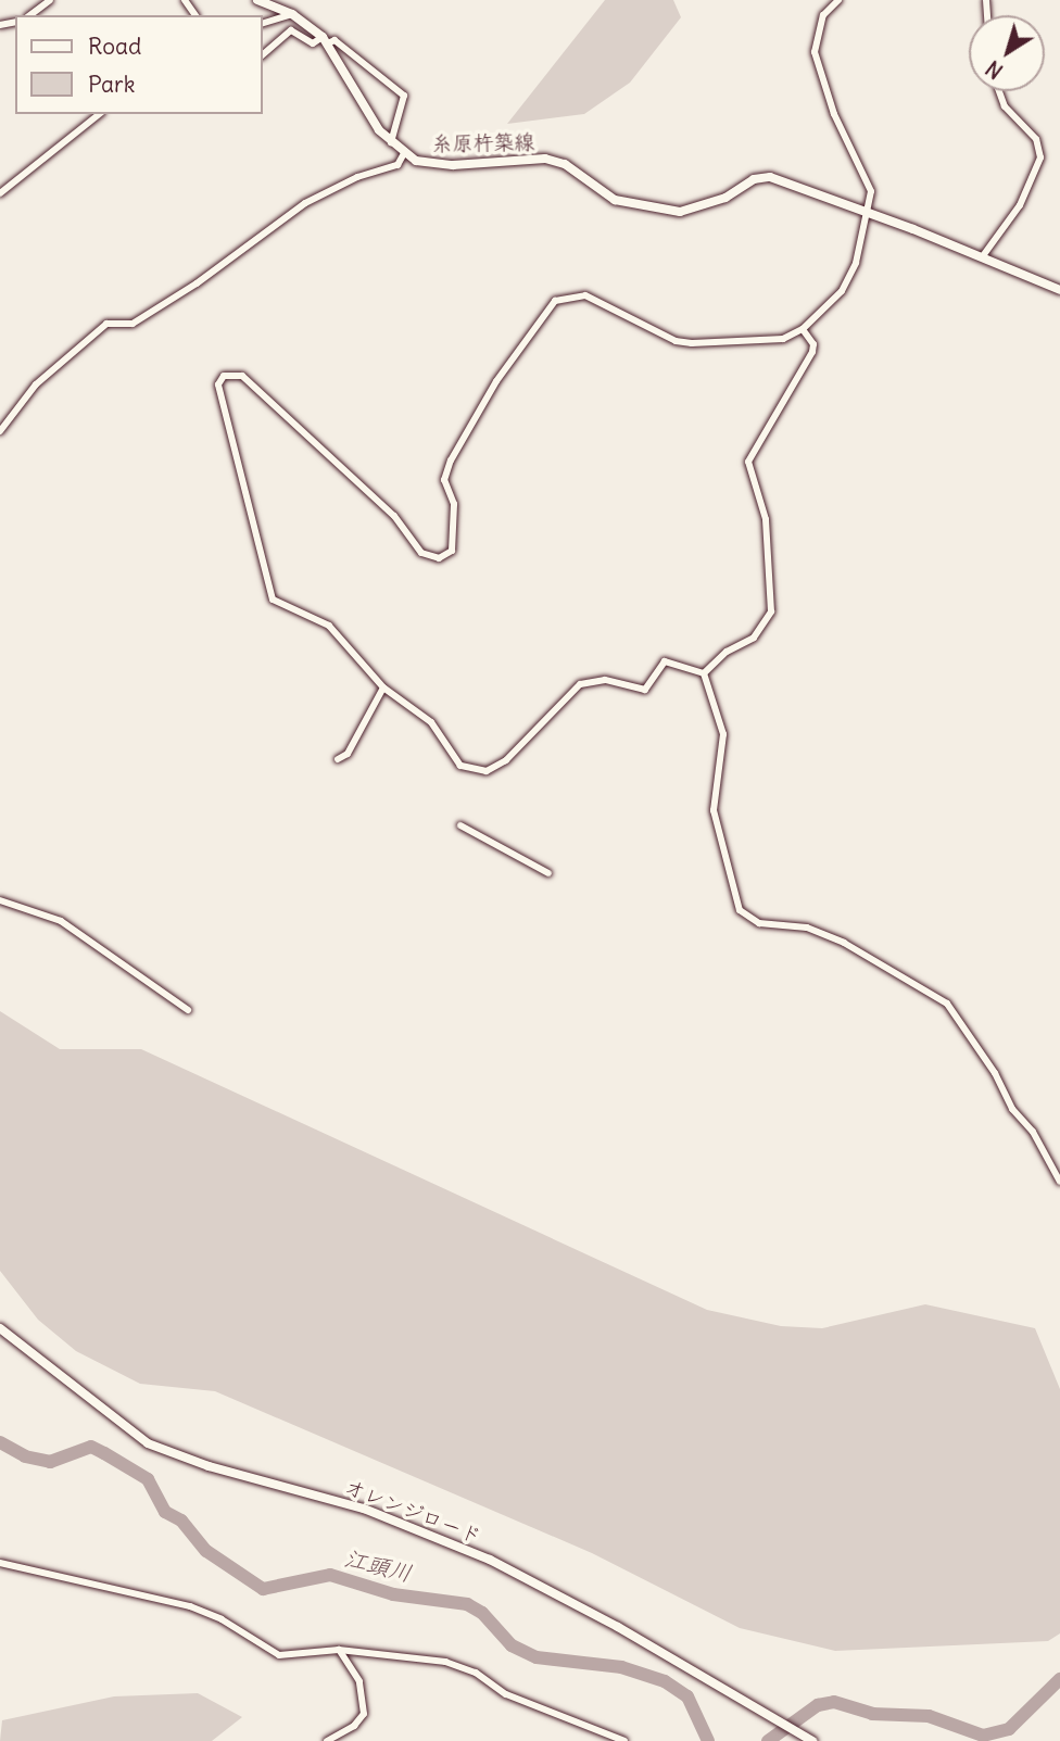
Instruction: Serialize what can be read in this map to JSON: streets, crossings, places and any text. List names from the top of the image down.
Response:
{
  "streets": {
    "street": ["糸原杵築線", "オレンジロード"]
  },
  "water": ["江頭川"],
  "legend": ["Road", "Park"],
  "north": "bottom left"
}
